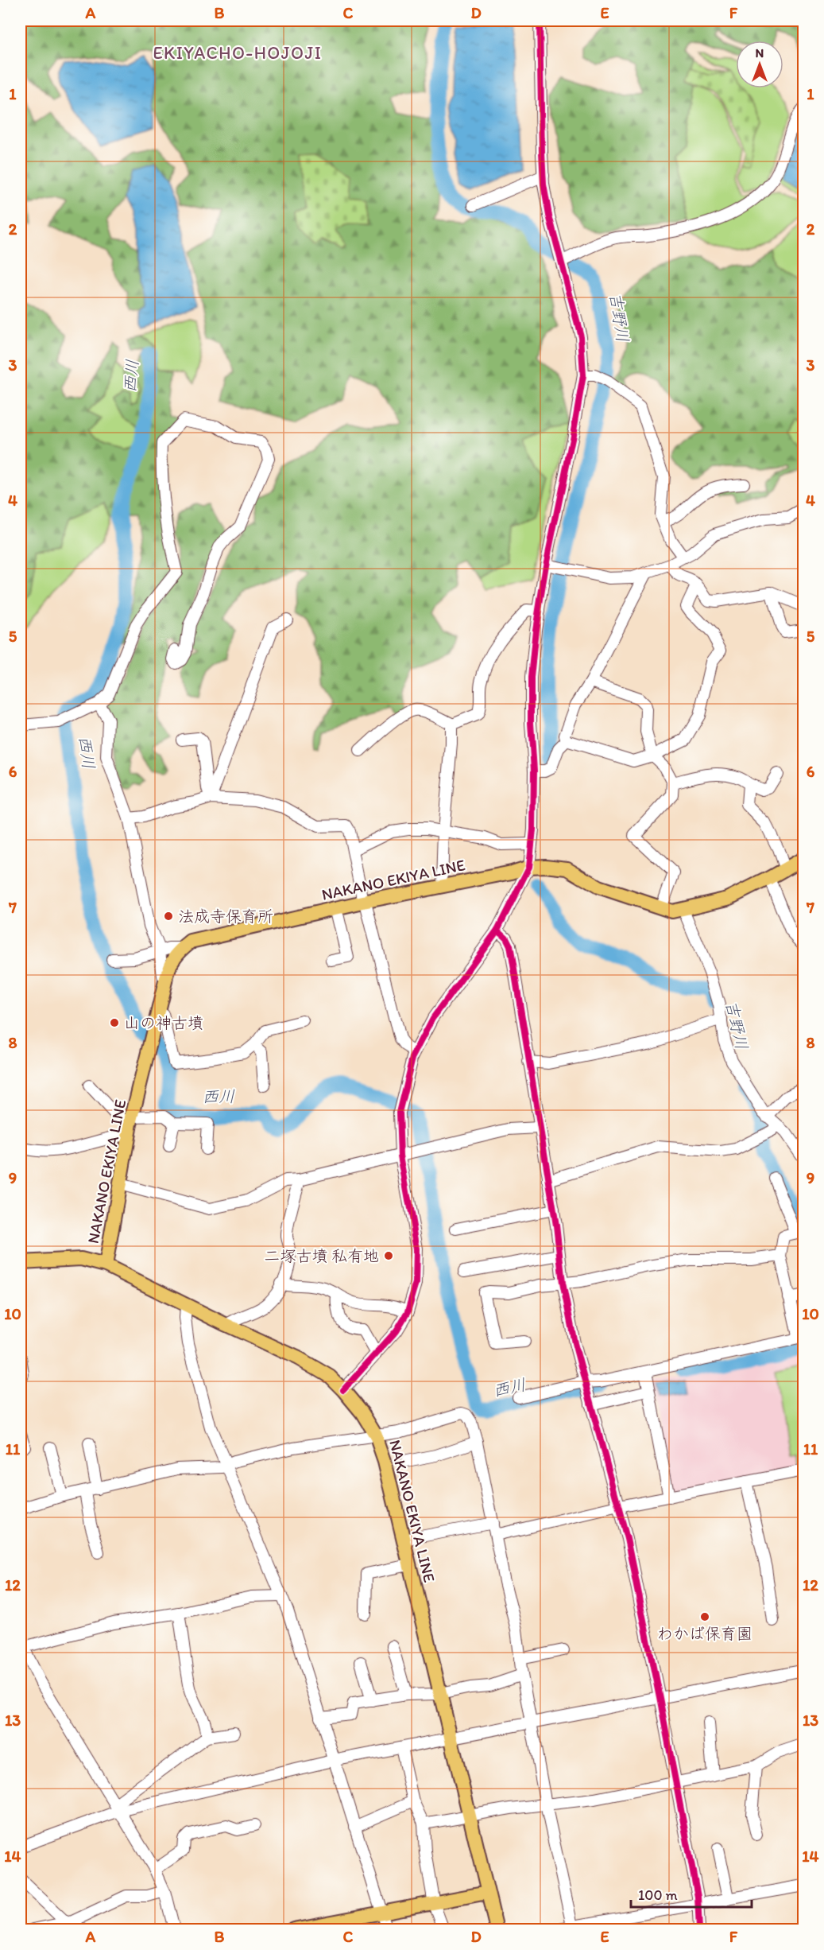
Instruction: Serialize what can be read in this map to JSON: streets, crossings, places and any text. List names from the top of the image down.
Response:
{
  "streets": {
    "main road": ["NAKANO EKIYA LINE"]
  },
  "districts": ["EKIYACHO-HOJOJI"],
  "water": ["吉野川", "西川"],
  "places": [
    "法成寺保育所",
    "山の神古墳",
    "二塚古墳 私有地",
    "わかば保育園"
  ],
  "scale_bar": "100 m",
  "north": "top",
  "grid": {
    "columns": [
      "A",
      "B",
      "C",
      "D",
      "E",
      "F"
    ],
    "rows": [
      "1",
      "2",
      "3",
      "4",
      "5",
      "6",
      "7",
      "8",
      "9",
      "10",
      "11",
      "12",
      "13",
      "14"
    ]
  }
}
